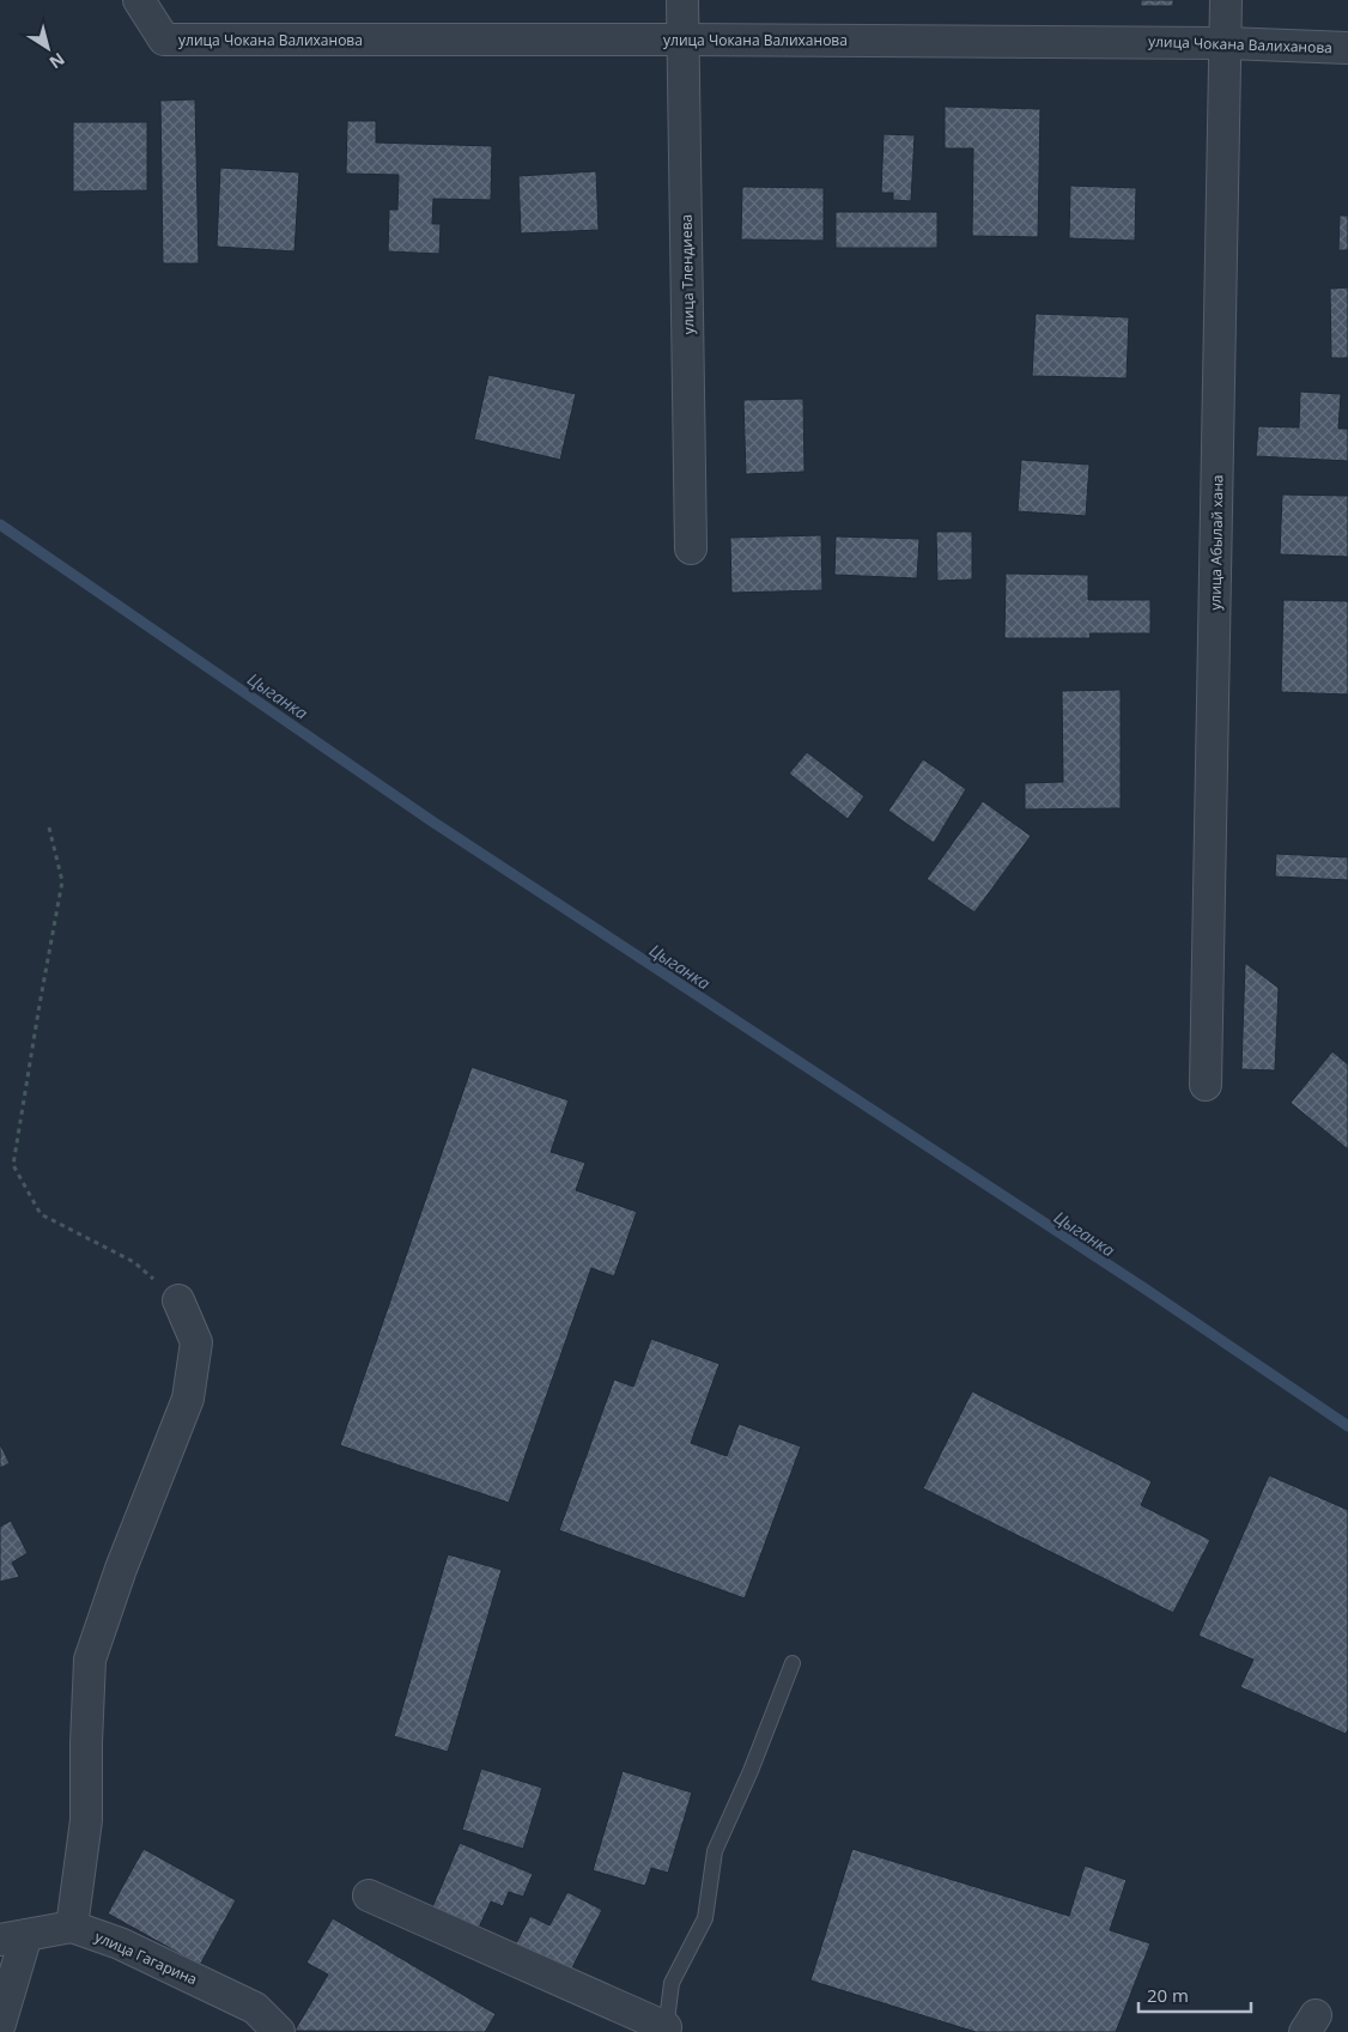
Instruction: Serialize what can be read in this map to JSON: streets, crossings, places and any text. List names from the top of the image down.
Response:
{
  "streets": {
    "street": [
      "улица Чокана Валиханова",
      "улица Тлендиева",
      "улица Абылай хана",
      "улица Гагарина"
    ]
  },
  "crossings": [
    ["улица Чокана Валиханова", "улица Тлендиева"],
    ["улица Чокана Валиханова", "улица Абылай хана"]
  ],
  "water": ["Цыганка"],
  "scale_bar": "20 m",
  "north": "bottom right"
}
